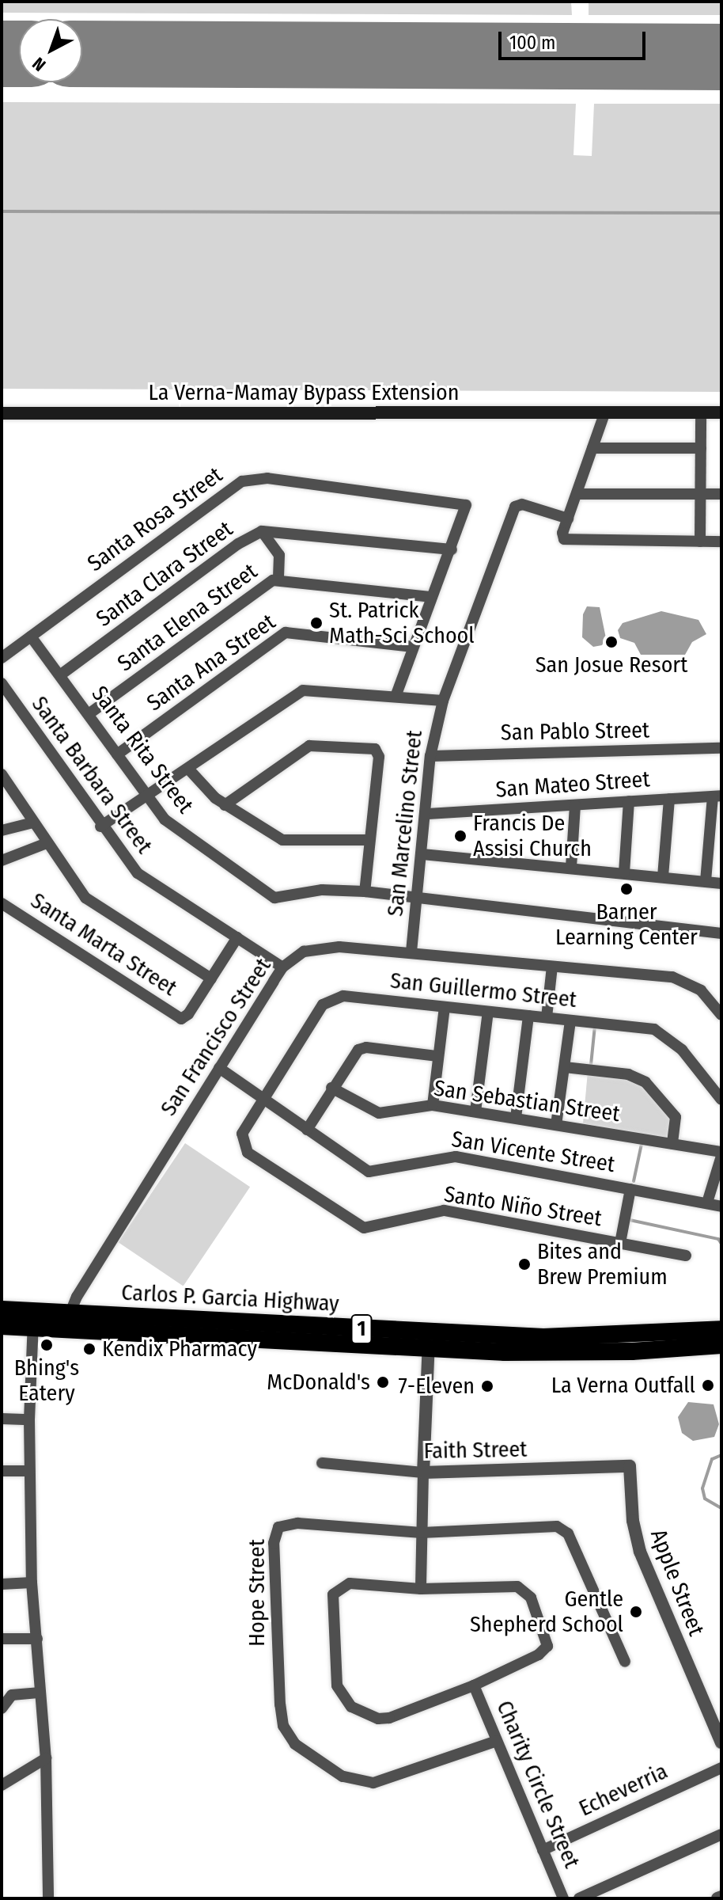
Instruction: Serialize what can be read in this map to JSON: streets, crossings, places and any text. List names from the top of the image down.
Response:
{
  "streets": {
    "highway": ["Carlos P. Garcia Highway", "1"],
    "main road": ["La Verna-Mamay Bypass Extension"],
    "street": [
      "Santa Rosa Street",
      "Santa Clara Street",
      "Santa Elena Street",
      "Santa Ana Street",
      "San Pablo Street",
      "Santa Rita Street",
      "Santa Barbara Street",
      "San Mateo Street",
      "San Marcelino Street",
      "Santa Marta Street",
      "San Guillermo Street",
      "San Francisco Street",
      "San Sebastian Street",
      "San Vicente Street",
      "Santo Niño Street",
      "Faith Street",
      "Apple Street",
      "Hope Street",
      "Charity Circle Street",
      "Echeverria"
    ]
  },
  "crossings": [
    ["Santa Rosa Street", "Santa Clara Street"],
    ["Santa Rosa Street", "Santa Rita Street"],
    ["Santa Clara Street", "Santa Rita Street"],
    ["Santa Elena Street", "Santa Rita Street"],
    ["Santa Ana Street", "Santa Rita Street"],
    ["San Pablo Street", "San Marcelino Street"],
    ["Santa Rita Street", "San Marcelino Street"],
    ["Santa Barbara Street", "San Francisco Street"],
    ["San Mateo Street", "San Marcelino Street"],
    ["San Marcelino Street", "San Francisco Street"],
    ["San Guillermo Street", "San Vicente Street"],
    ["San Guillermo Street", "Santo Niño Street"],
    ["San Francisco Street", "San Vicente Street"],
    ["San Francisco Street", "Carlos P. Garcia Highway"],
    ["San Vicente Street", "Santo Niño Street"],
    ["Faith Street", "Apple Street"],
    ["Hope Street", "Charity Circle Street"],
    ["Charity Circle Street", "Echeverria"]
  ],
  "places": [
    "St. Patrick Math-Sci School",
    "San Josue Resort",
    "Francis De Assisi Church",
    "Barner Learning Center",
    "Bites and Brew Premium",
    "Bhing's Eatery",
    "Kendix Pharmacy",
    "McDonald's",
    "La Verna Outfall",
    "7-Eleven",
    "Gentle Shepherd School"
  ],
  "scale_bar": "100 m",
  "north": "bottom left"
}
